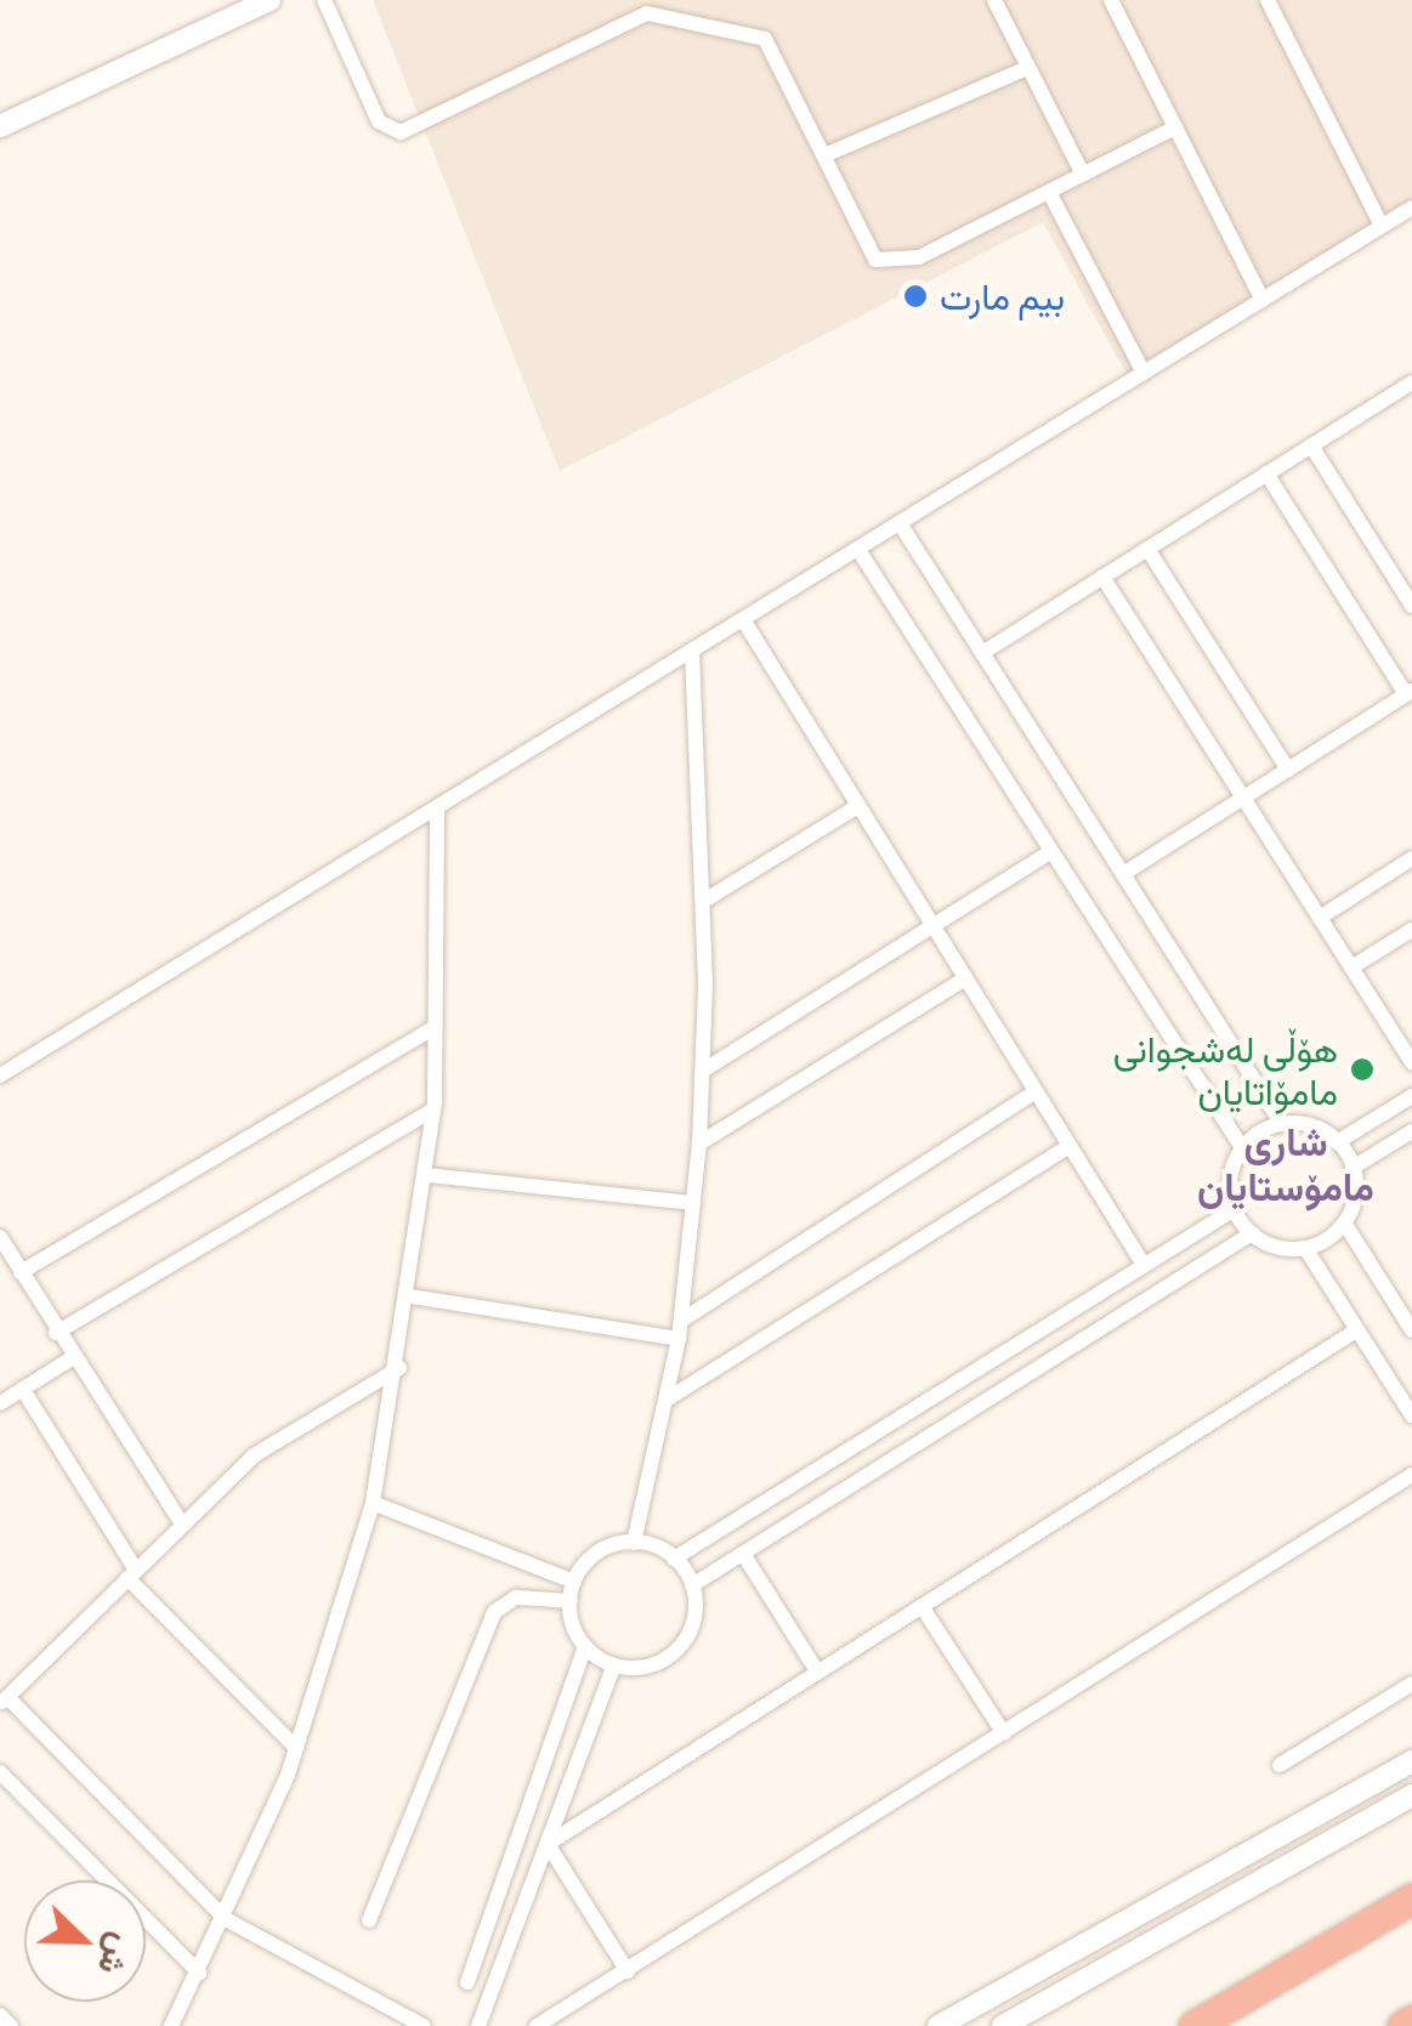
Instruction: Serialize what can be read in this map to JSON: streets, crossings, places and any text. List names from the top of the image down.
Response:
{
  "districts": ["شاری مامۆستایان"],
  "places": ["بیم مارت", "هۆڵی لەشجوانی مامۆاتایان"],
  "north": "bottom right"
}
